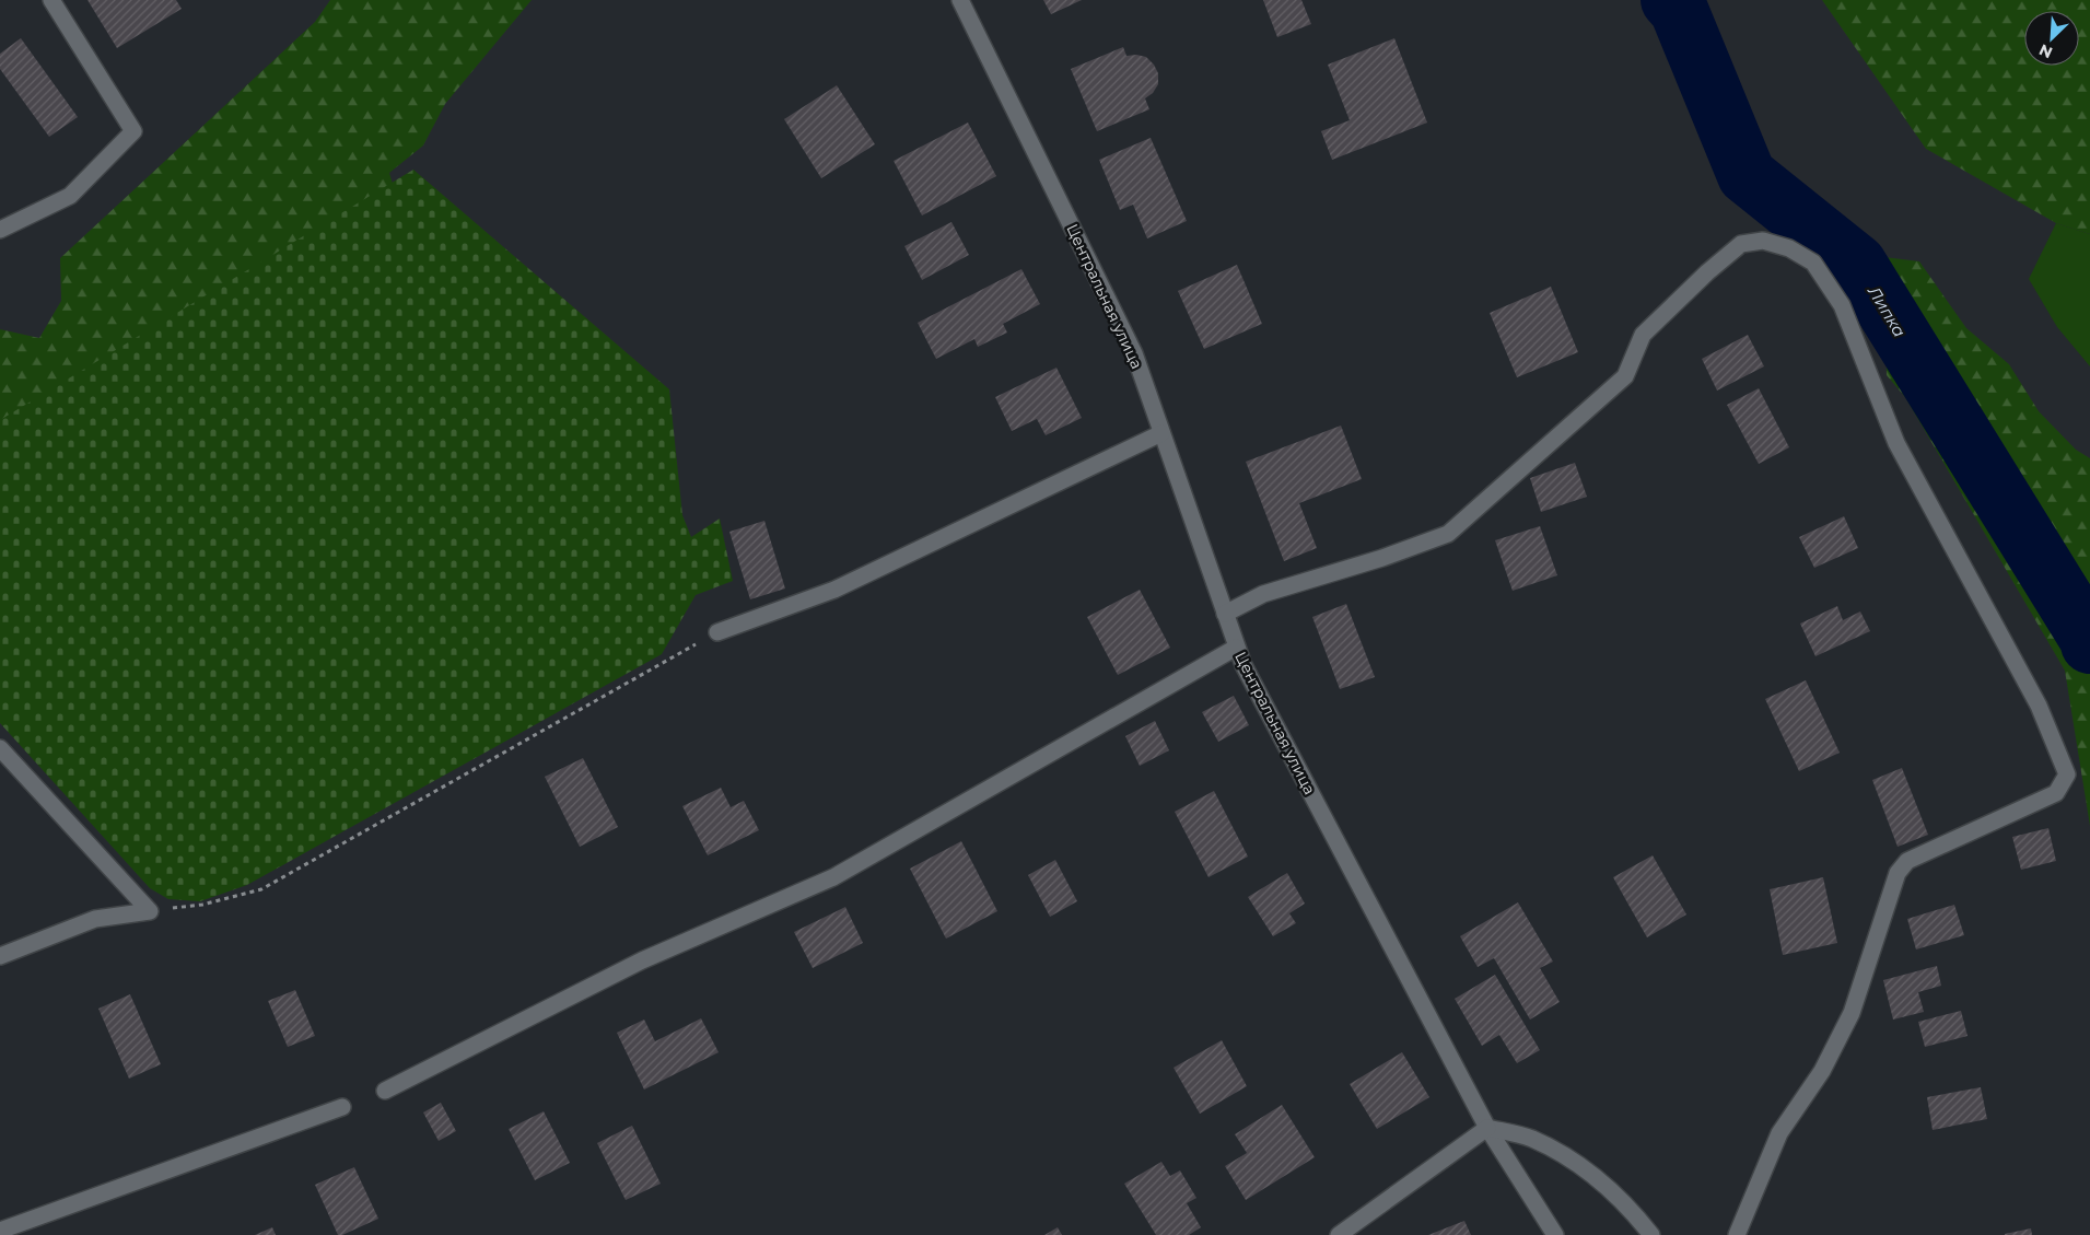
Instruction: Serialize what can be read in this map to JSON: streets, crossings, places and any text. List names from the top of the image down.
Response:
{
  "streets": {
    "street": ["Центральная улица"]
  },
  "water": ["Липка"],
  "north": "bottom left"
}
